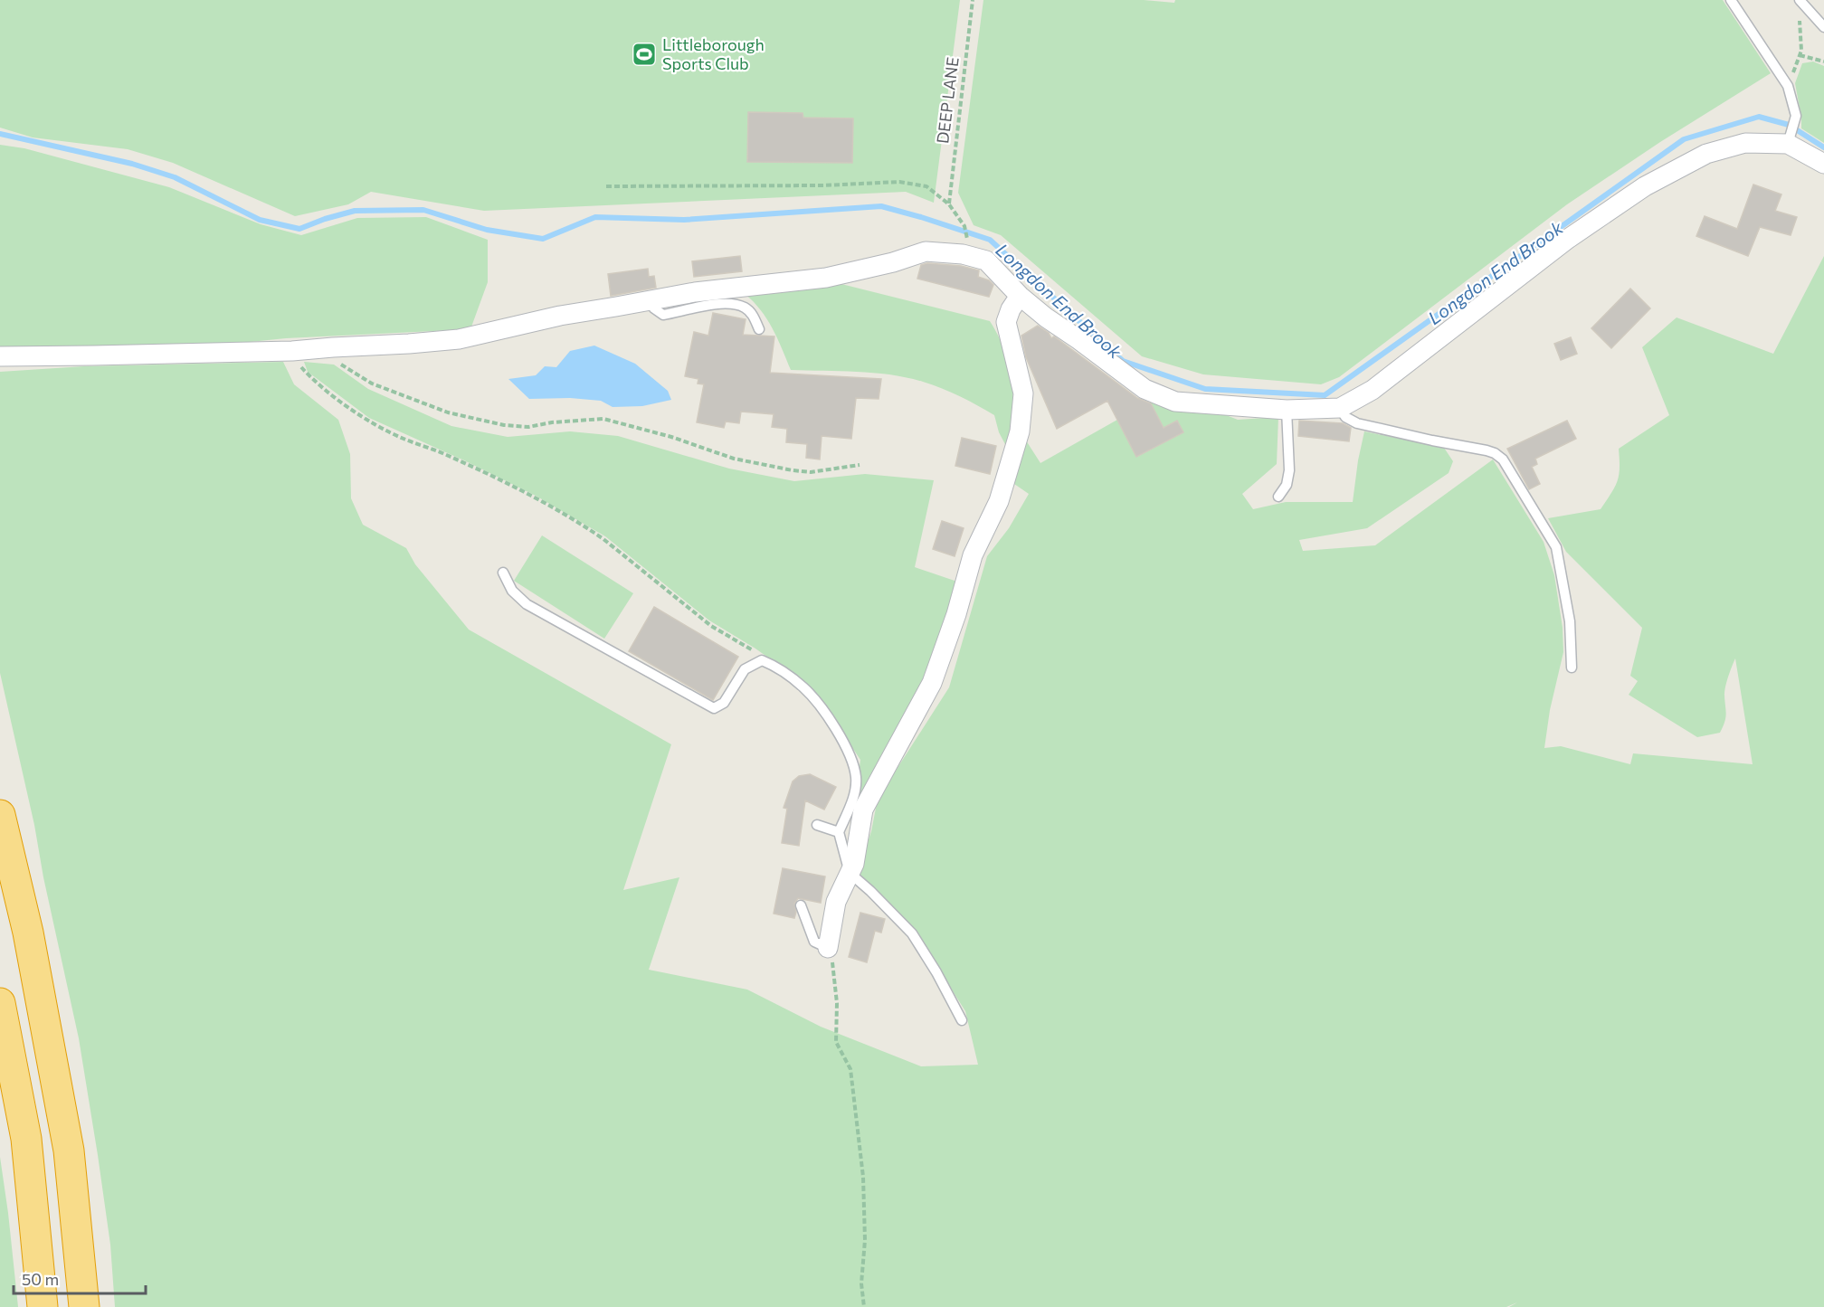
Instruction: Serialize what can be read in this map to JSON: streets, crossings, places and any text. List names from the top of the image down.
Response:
{
  "streets": {
    "path": ["DEEP LANE"]
  },
  "water": ["Longdon End Brook"],
  "places": {
    "sports": ["Littleborough Sports Club"]
  },
  "scale_bar": "50 m"
}
